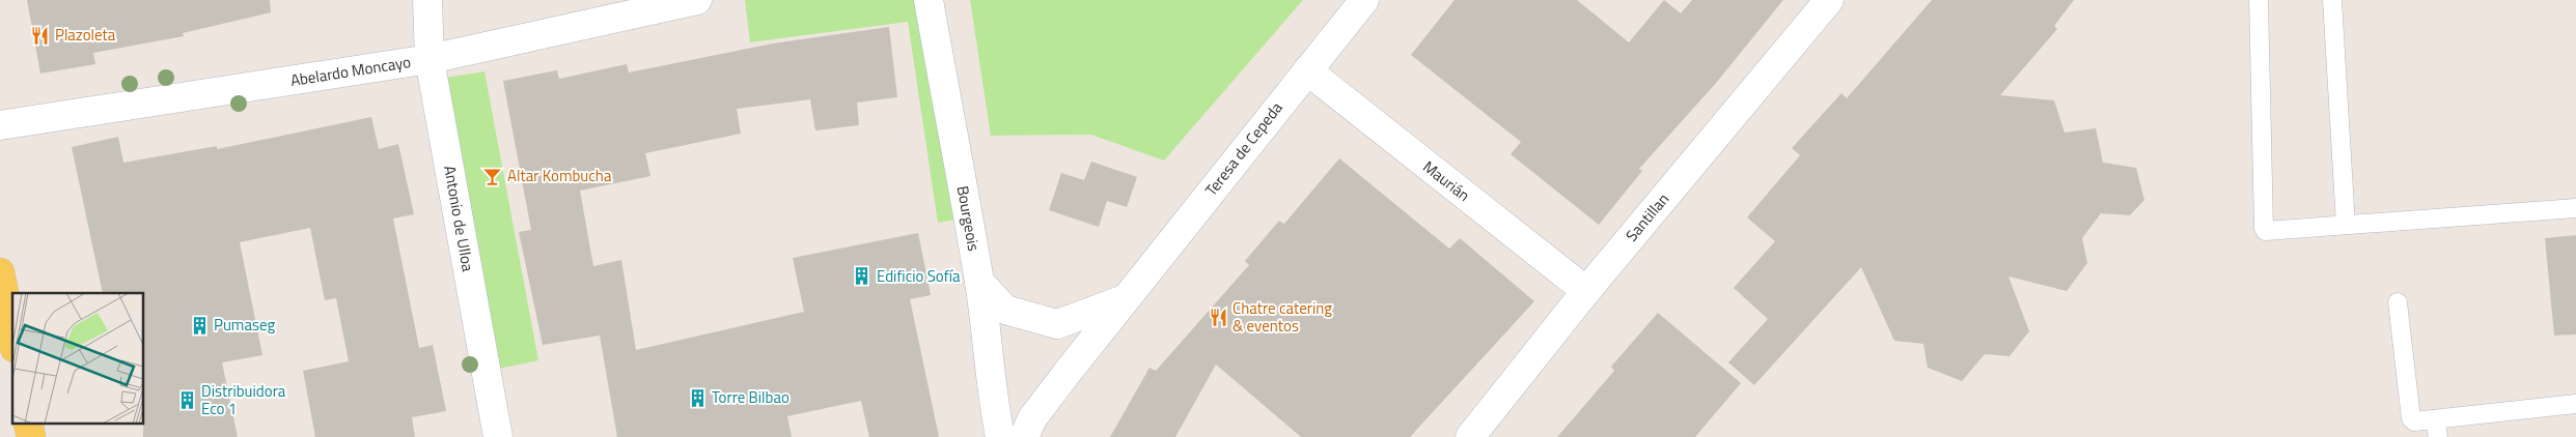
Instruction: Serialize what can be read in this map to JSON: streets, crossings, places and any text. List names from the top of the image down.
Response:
{
  "streets": {
    "street": [
      "Abelardo Moncayo",
      "Teresa de Cepeda",
      "Maurián",
      "Santillan",
      "Antonio de Ulloa",
      "Bourgeois"
    ]
  },
  "crossings": [
    ["Abelardo Moncayo", "Antonio de Ulloa"],
    ["Teresa de Cepeda", "Maurián"],
    ["Maurián", "Santillan"]
  ],
  "places": {
    "restaurant": ["Plazoleta", "Chatre catering & eventos"],
    "bar": ["Altar Kombucha"],
    "building": [
      "Edificio Sofía",
      "Pumaseg",
      "Torre Bilbao",
      "Distribuidora Eco 1"
    ]
  }
}
